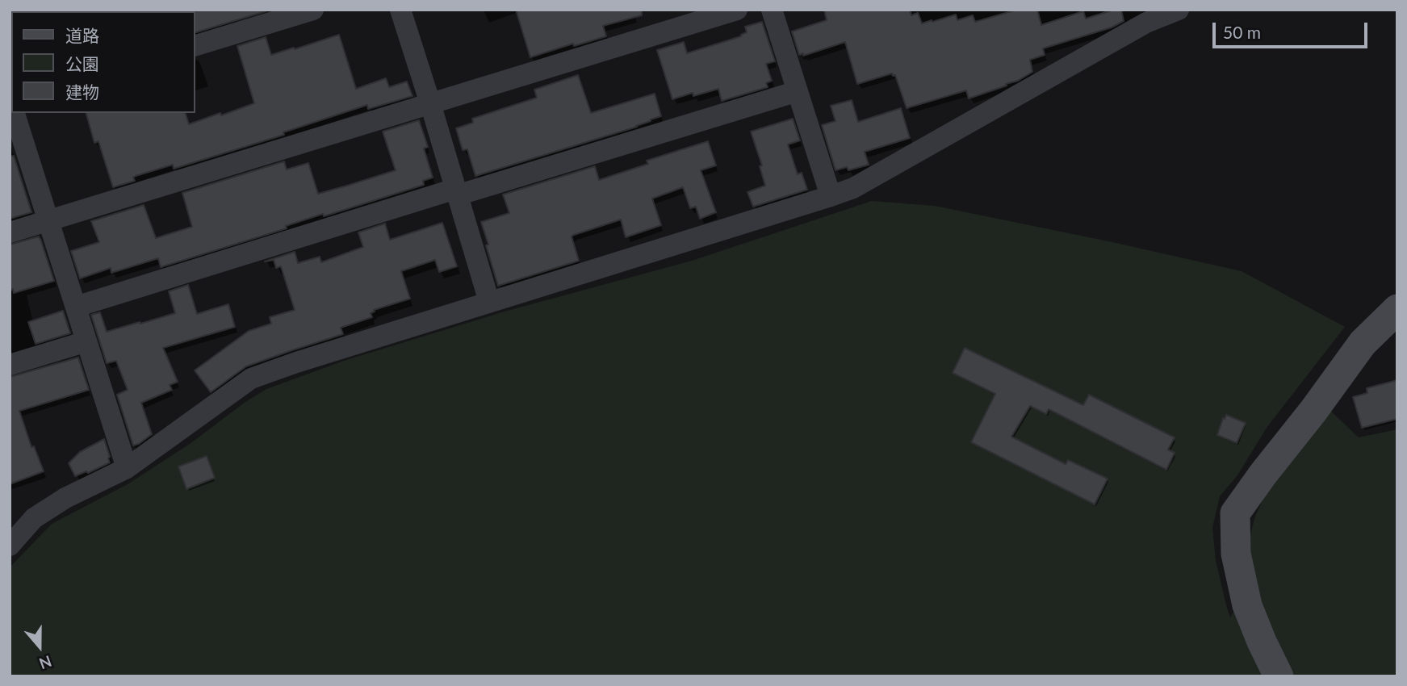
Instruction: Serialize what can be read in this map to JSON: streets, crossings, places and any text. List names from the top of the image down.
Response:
{
  "legend": ["道路", "公園", "建物"],
  "scale_bar": "50 m",
  "north": "bottom"
}
